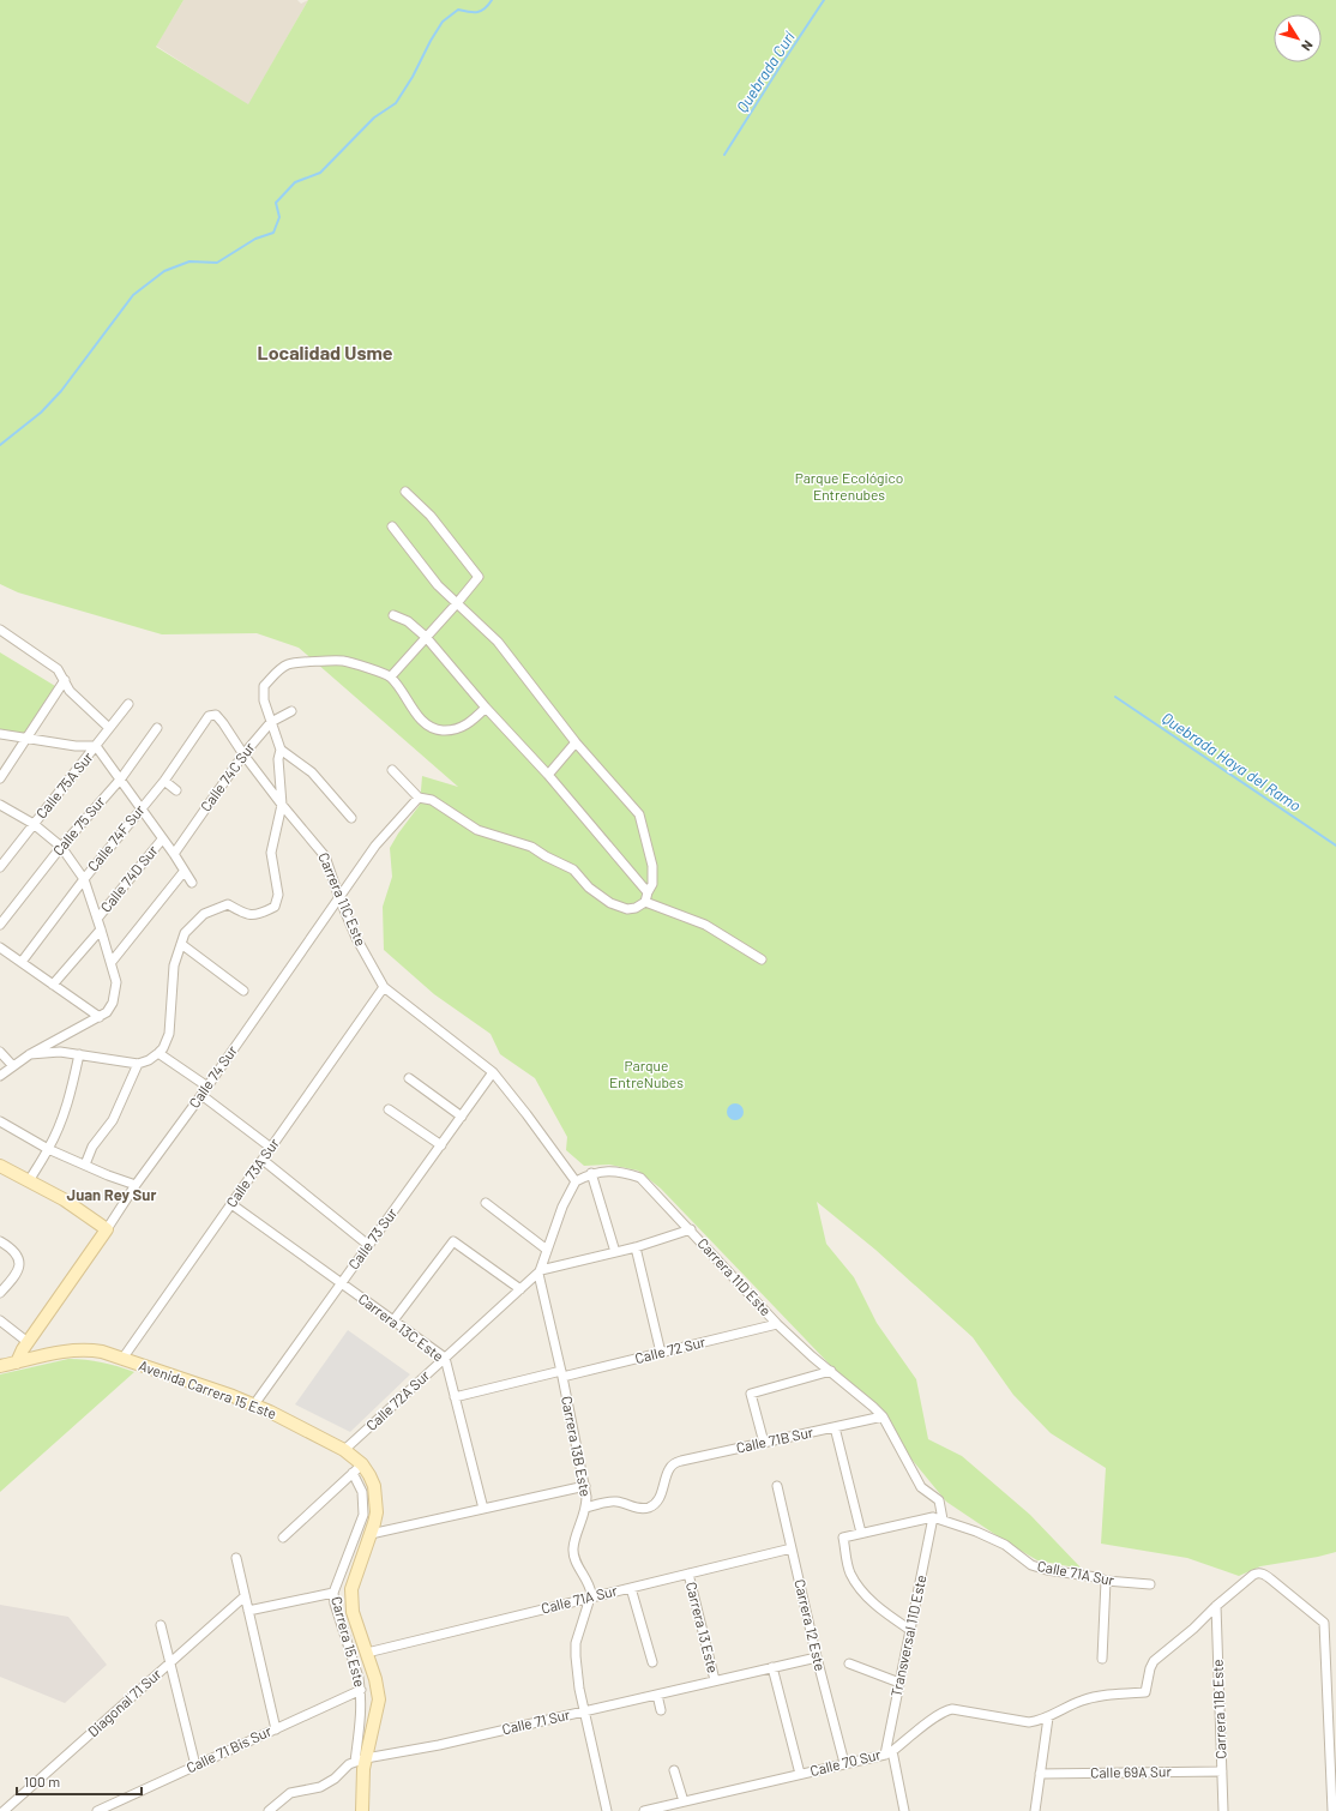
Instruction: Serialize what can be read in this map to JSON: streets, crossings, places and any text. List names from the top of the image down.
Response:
{
  "streets": {
    "main road": ["Calle 74 Sur", "Avenida Carrera 15 Este"],
    "street": [
      "Calle 74C Sur",
      "Calle 75A Sur",
      "Calle 75 Sur",
      "Calle 74F Sur",
      "Calle 74D Sur",
      "Carrera 11C Este",
      "Calle 73A Sur",
      "Calle 73 Sur",
      "Carrera 11D Este",
      "Carrera 13C Este",
      "Calle 72 Sur",
      "Calle 72A Sur",
      "Calle 71B Sur",
      "Carrera 13B Este",
      "Calle 71A Sur",
      "Carrera 12 Este",
      "Carrera 13 Este",
      "Transversal 11D Este",
      "Carrera 15 Este",
      "Diagonal 71 Sur",
      "Carrera 11B Este",
      "Calle 71 Sur",
      "Calle 71 Bis Sur",
      "Calle 70 Sur",
      "Calle 69A Sur"
    ]
  },
  "crossings": [
    ["Calle 74C Sur", "Carrera 11C Este"],
    ["Calle 74F Sur", "Carrera 11C Este"],
    ["Carrera 11C Este", "Calle 74 Sur"],
    ["Carrera 11C Este", "Calle 73A Sur"],
    ["Carrera 11C Este", "Calle 73 Sur"],
    ["Carrera 11C Este", "Carrera 11D Este"],
    ["Calle 74 Sur", "Avenida Carrera 15 Este"],
    ["Calle 73A Sur", "Carrera 13C Este"],
    ["Calle 73A Sur", "Avenida Carrera 15 Este"],
    ["Calle 73 Sur", "Carrera 13C Este"],
    ["Calle 73 Sur", "Avenida Carrera 15 Este"],
    ["Carrera 11D Este", "Calle 72 Sur"],
    ["Carrera 11D Este", "Calle 72A Sur"],
    ["Carrera 11D Este", "Calle 71B Sur"],
    ["Carrera 11D Este", "Calle 71A Sur"],
    ["Carrera 13C Este", "Calle 72 Sur"],
    ["Carrera 13C Este", "Calle 72A Sur"],
    ["Calle 72 Sur", "Carrera 13B Este"],
    ["Avenida Carrera 15 Este", "Calle 72A Sur"],
    ["Avenida Carrera 15 Este", "Calle 71A Sur"],
    ["Avenida Carrera 15 Este", "Carrera 15 Este"],
    ["Avenida Carrera 15 Este", "Calle 71 Sur"],
    ["Calle 72A Sur", "Carrera 13B Este"],
    ["Calle 71B Sur", "Carrera 13B Este"],
    ["Carrera 13B Este", "Calle 71A Sur"],
    ["Calle 71A Sur", "Carrera 12 Este"],
    ["Calle 71A Sur", "Carrera 13 Este"],
    ["Calle 71A Sur", "Transversal 11D Este"],
    ["Carrera 12 Este", "Calle 71 Sur"],
    ["Carrera 12 Este", "Calle 70 Sur"],
    ["Carrera 13 Este", "Calle 71 Sur"],
    ["Transversal 11D Este", "Calle 70 Sur"],
    ["Carrera 15 Este", "Calle 71 Sur"],
    ["Carrera 15 Este", "Calle 71 Bis Sur"],
    ["Carrera 11B Este", "Calle 70 Sur"],
    ["Carrera 11B Este", "Calle 69A Sur"]
  ],
  "districts": ["Localidad Usme", "Juan Rey Sur"],
  "water": ["Quebrada Curí", "Quebrada Haya del Ramo"],
  "parks": ["Parque Ecológico Entrenubes", "Parque EntreNubes"],
  "scale_bar": "100 m",
  "north": "bottom right"
}
